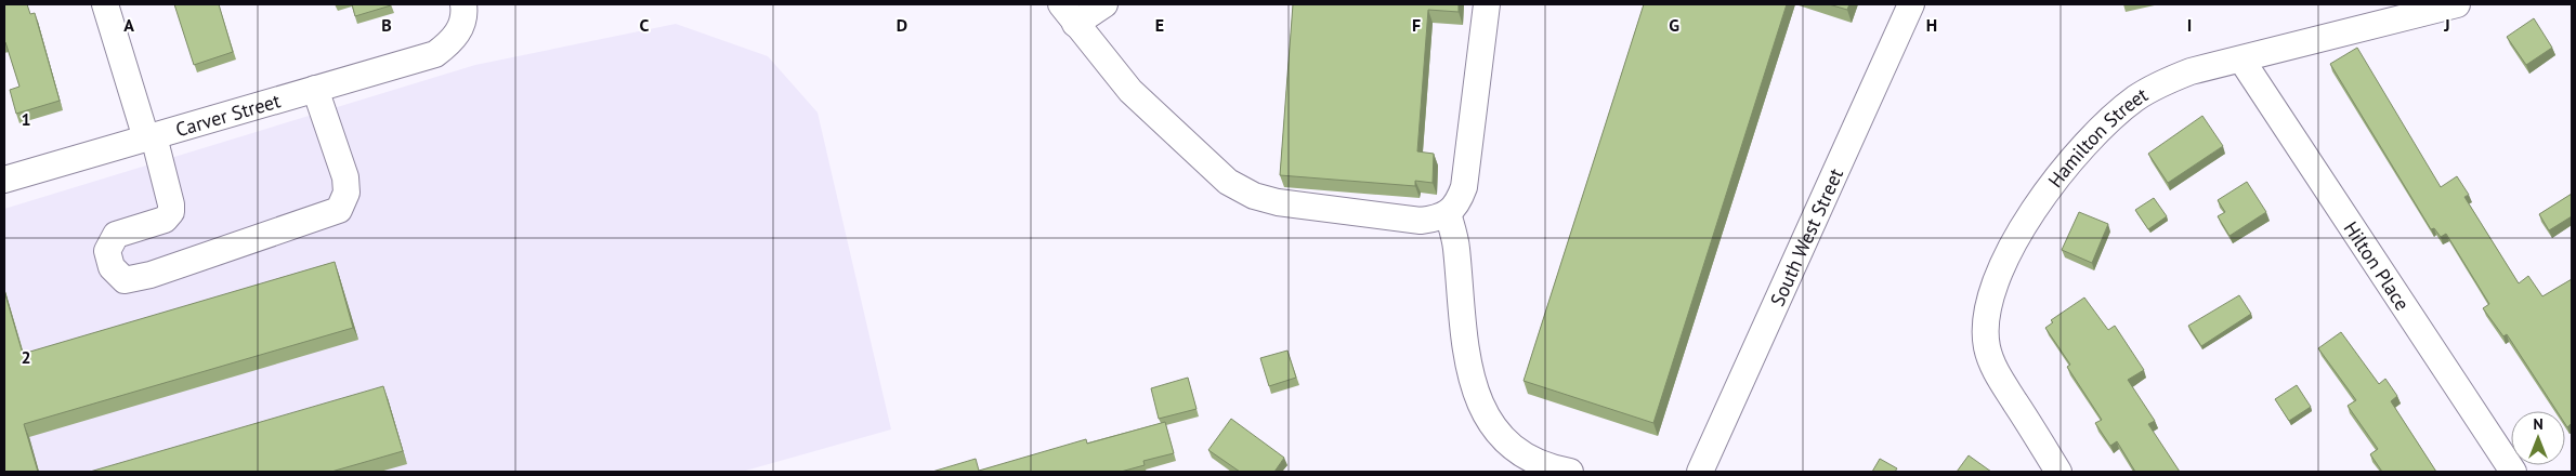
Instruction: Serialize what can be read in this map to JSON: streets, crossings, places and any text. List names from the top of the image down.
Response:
{
  "streets": {
    "street": [
      "Carver Street",
      "Hamilton Street",
      "South West Street",
      "Hilton Place"
    ]
  },
  "crossings": [
    ["Hamilton Street", "Hilton Place"]
  ],
  "north": "top",
  "grid": {
    "columns": [
      "A",
      "B",
      "C",
      "D",
      "E",
      "F",
      "G",
      "H",
      "I",
      "J"
    ],
    "rows": ["1", "2"]
  }
}
